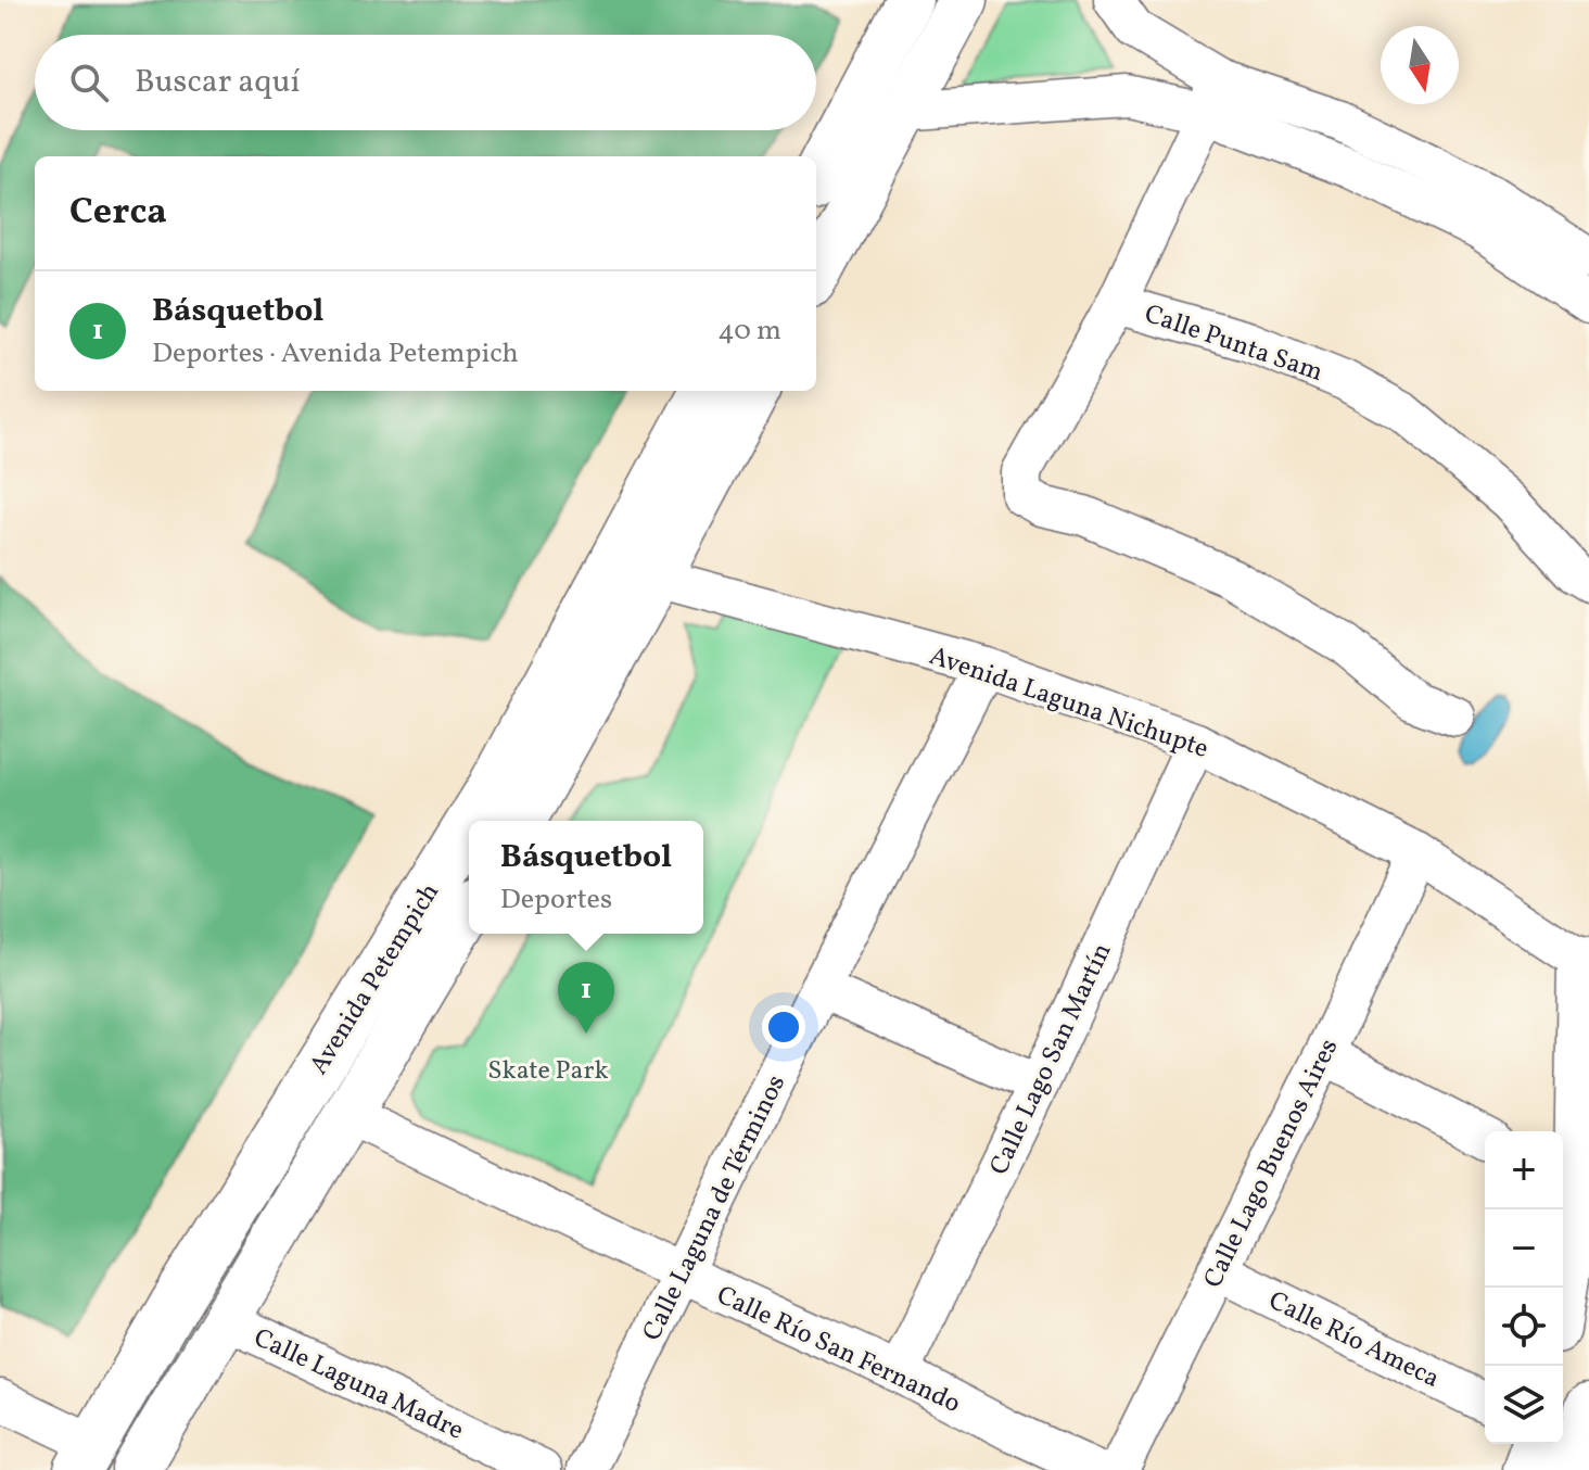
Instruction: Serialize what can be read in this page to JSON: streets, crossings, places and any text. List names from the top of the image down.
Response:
{
  "streets": {
    "main road": ["Avenida Petempich"],
    "street": [
      "Calle Punta Sam",
      "Avenida Laguna Nichupte",
      "Calle Lago San Martín",
      "Calle Lago Buenos Aires",
      "Calle Laguna de Términos",
      "Calle Río Ameca",
      "Calle Río San Fernando",
      "Calle Laguna Madre"
    ]
  },
  "crossings": [
    ["Avenida Laguna Nichupte", "Calle Lago San Martín"],
    ["Avenida Laguna Nichupte", "Calle Lago Buenos Aires"],
    ["Avenida Laguna Nichupte", "Calle Laguna de Términos"],
    ["Avenida Petempich", "Calle Río San Fernando"],
    ["Avenida Petempich", "Calle Laguna Madre"],
    ["Calle Lago San Martín", "Calle Río San Fernando"],
    ["Calle Lago Buenos Aires", "Calle Río Ameca"],
    ["Calle Laguna de Términos", "Calle Río San Fernando"]
  ],
  "parks": ["Skate Park"],
  "north": "bottom",
  "page": {
    "search": "Buscar aquí",
    "heading": "Cerca",
    "list": [
      {
        "mark": "1",
        "name": "Básquetbol",
        "note": "Deportes · Avenida Petempich",
        "value": "40 m"
      }
    ],
    "popup": ["Básquetbol", "Deportes"],
    "pins": "1",
    "map_buttons": ["+", "−"]
  }
}
